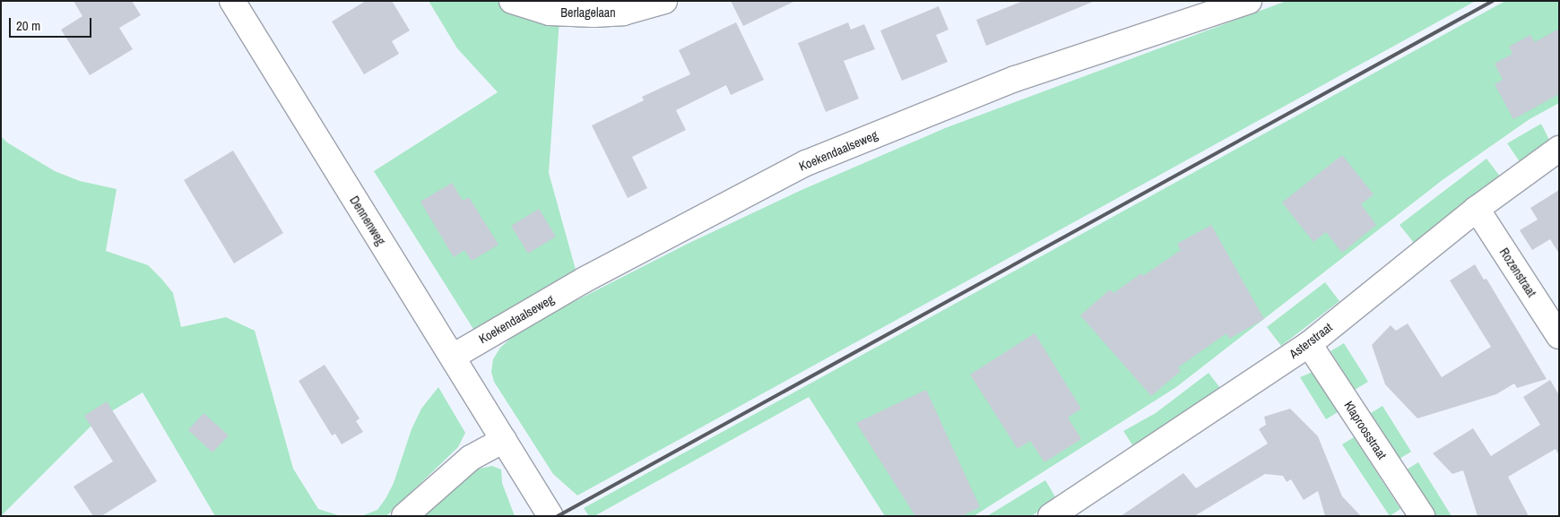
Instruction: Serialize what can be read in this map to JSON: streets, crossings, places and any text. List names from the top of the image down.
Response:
{
  "streets": {
    "street": [
      "Berlagelaan",
      "Koekendaalseweg",
      "Dennenweg",
      "Rozenstraat",
      "Asterstraat",
      "Klaproosstraat"
    ]
  },
  "crossings": [
    ["Koekendaalseweg", "Dennenweg"],
    ["Rozenstraat", "Asterstraat"],
    ["Asterstraat", "Klaproosstraat"]
  ],
  "scale_bar": "20 m"
}
